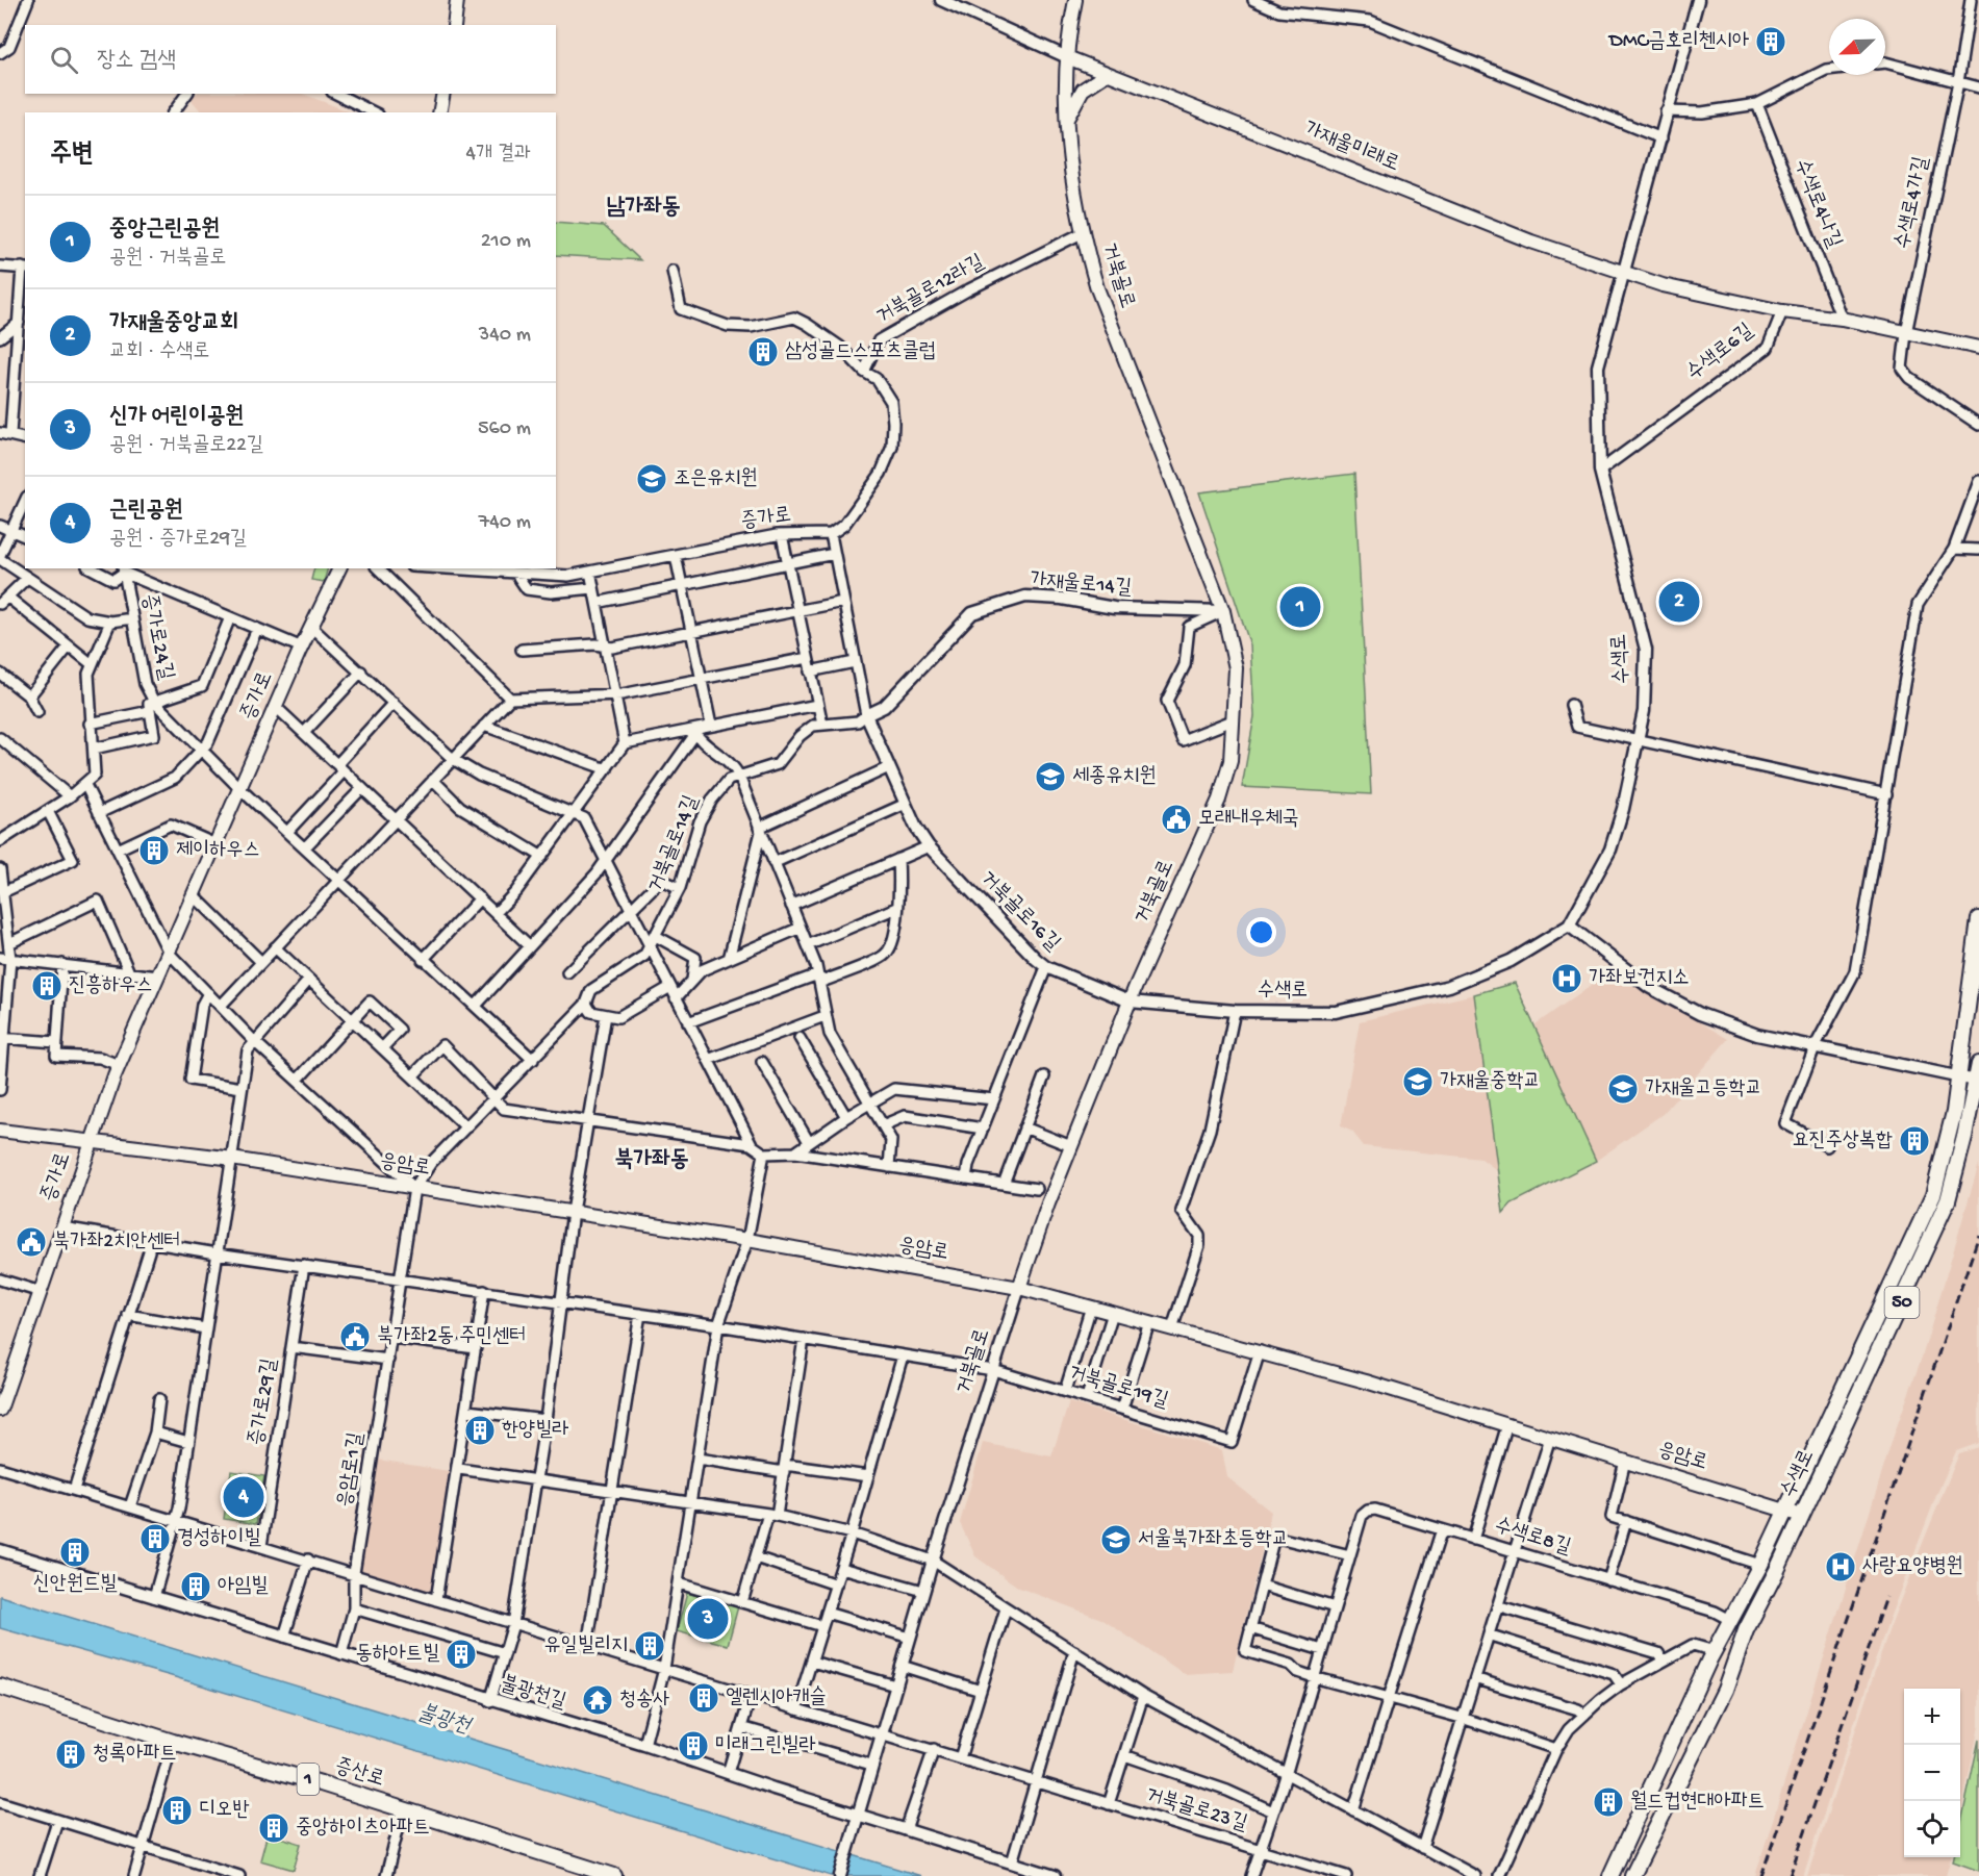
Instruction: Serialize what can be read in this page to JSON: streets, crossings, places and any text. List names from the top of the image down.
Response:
{
  "streets": {
    "main road": [
      "가재울미래로",
      "거북골로",
      "증가로",
      "수색로",
      "응암로",
      "50",
      "증산로",
      "1"
    ],
    "street": [
      "수색로4가길",
      "수색로4나길",
      "거북골로12라길",
      "수색로6길",
      "가재울로14길",
      "증가로24길",
      "거북골로14길",
      "거북골로16길",
      "거북골로19길",
      "증가로29길",
      "응암로1길",
      "수색로8길",
      "불광천길",
      "거북골로23길"
    ]
  },
  "crossings": [
    ["가재울미래로", "거북골로"],
    ["가재울미래로", "수색로6길"],
    ["가재울미래로", "수색로"],
    ["거북골로", "거북골로12라길"],
    ["거북골로", "가재울로14길"],
    ["거북골로", "수색로"],
    ["거북골로", "거북골로16길"],
    ["거북골로", "응암로"],
    ["거북골로", "거북골로19길"],
    ["거북골로", "불광천길"],
    ["거북골로", "거북골로23길"],
    ["수색로6길", "수색로"],
    ["증가로", "증가로24길"],
    ["증가로", "응암로"],
    ["가재울로14길", "거북골로14길"],
    ["가재울로14길", "거북골로16길"],
    ["증가로24길", "거북골로14길"],
    ["수색로", "거북골로16길"],
    ["수색로", "응암로"],
    ["수색로", "수색로8길"],
    ["거북골로14길", "거북골로16길"],
    ["거북골로14길", "응암로"],
    ["거북골로14길", "응암로1길"],
    ["응암로", "거북골로19길"],
    ["응암로", "응암로1길"],
    ["거북골로19길", "응암로1길"],
    ["증가로29길", "거북골로23길"],
    ["응암로1길", "불광천길"],
    ["응암로1길", "거북골로23길"],
    ["수색로8길", "거북골로23길"]
  ],
  "districts": ["남가좌동", "북가좌동"],
  "water": ["불광천"],
  "places": {
    "building": [
      "DMC금호리첸시아",
      "삼성골드스포츠클럽",
      "제이하우스",
      "진흥하우스",
      "요진주상복합",
      "한양빌라",
      "경성하이빌",
      "신안원드빌",
      "아임빌",
      "유일빌리지",
      "동하아트빌",
      "엘렌시아캐슬",
      "미래그린빌라",
      "청록아파트",
      "월드컵현대아파트",
      "디오반",
      "중앙하이츠아파트"
    ],
    "school or university": [
      "조은유치원",
      "세종유치원",
      "가재울중학교",
      "가재울고등학교",
      "서울북가좌초등학교"
    ],
    "public building": ["모래내우체국", "북가좌2치안센터", "북가좌2동 주민센터"],
    "hospital": ["가좌보건지소", "사랑요양병원"],
    "temple": ["청송사"]
  },
  "north": "bottom left",
  "page": {
    "search": "장소 검색",
    "heading": ["주변", "4개 결과"],
    "list": [
      {
        "mark": "1",
        "name": "중앙근린공원",
        "note": "공원 · 거북골로",
        "value": "210 m"
      },
      {
        "mark": "2",
        "name": "가재울중앙교회",
        "note": "교회 · 수색로",
        "value": "340 m"
      },
      {
        "mark": "3",
        "name": "신가 어린이공원",
        "note": "공원 · 거북골로22길",
        "value": "560 m"
      },
      {
        "mark": "4",
        "name": "근린공원",
        "note": "공원 · 증가로29길",
        "value": "740 m"
      }
    ],
    "pins": [
      "2",
      "1",
      "4",
      "3"
    ],
    "map_buttons": ["+", "−"]
  }
}
